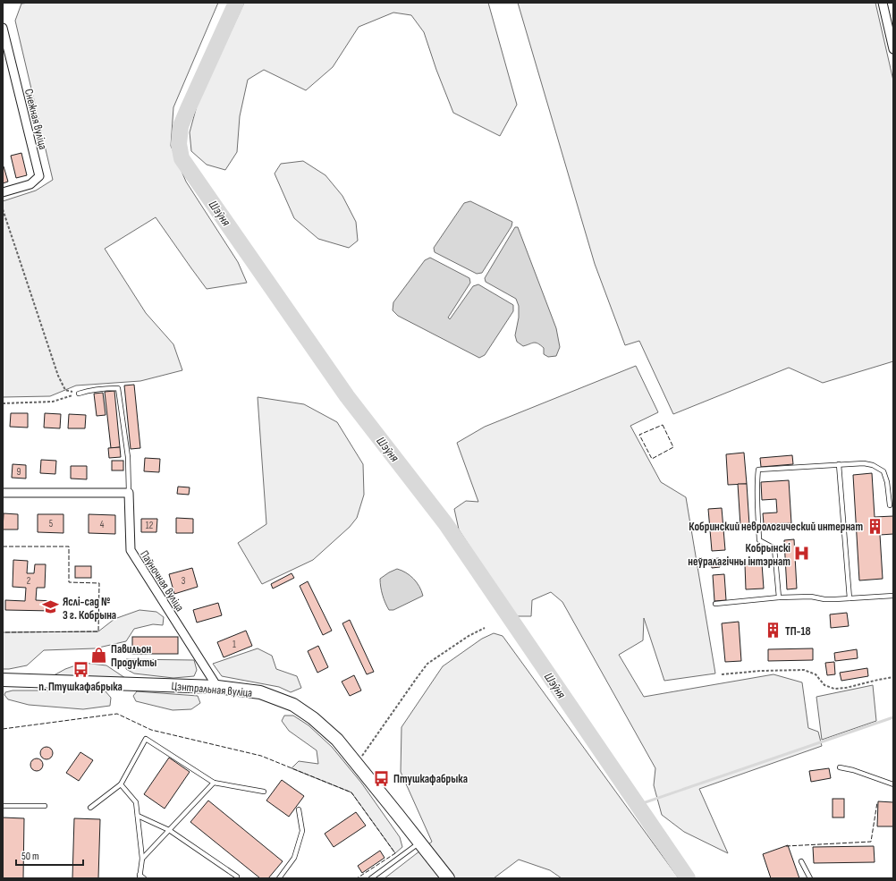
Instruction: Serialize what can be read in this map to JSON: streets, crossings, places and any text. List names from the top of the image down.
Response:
{
  "streets": {
    "main road": ["Цэнтральная вуліца"],
    "street": ["Снежная вуліца", "Паўночная вуліца"]
  },
  "crossings": [
    ["Паўночная вуліца", "Цэнтральная вуліца"]
  ],
  "water": ["Шэўня"],
  "places": {
    "building": ["Кобринский неврологический интернат", "ТП-18"],
    "hospital": ["Кобрынскі неўралагічны інтэрнат"],
    "school or university": ["Яслі-сад № 3 г. Кобрына"],
    "shop": ["Павильон Продукты"],
    "bus stop": ["п. Птушкафабрыка", "Птушкафабрыка"]
  },
  "house_numbers": [
    "9",
    "5",
    "4",
    "12",
    "2",
    "3",
    "1"
  ],
  "scale_bar": "50 m"
}
